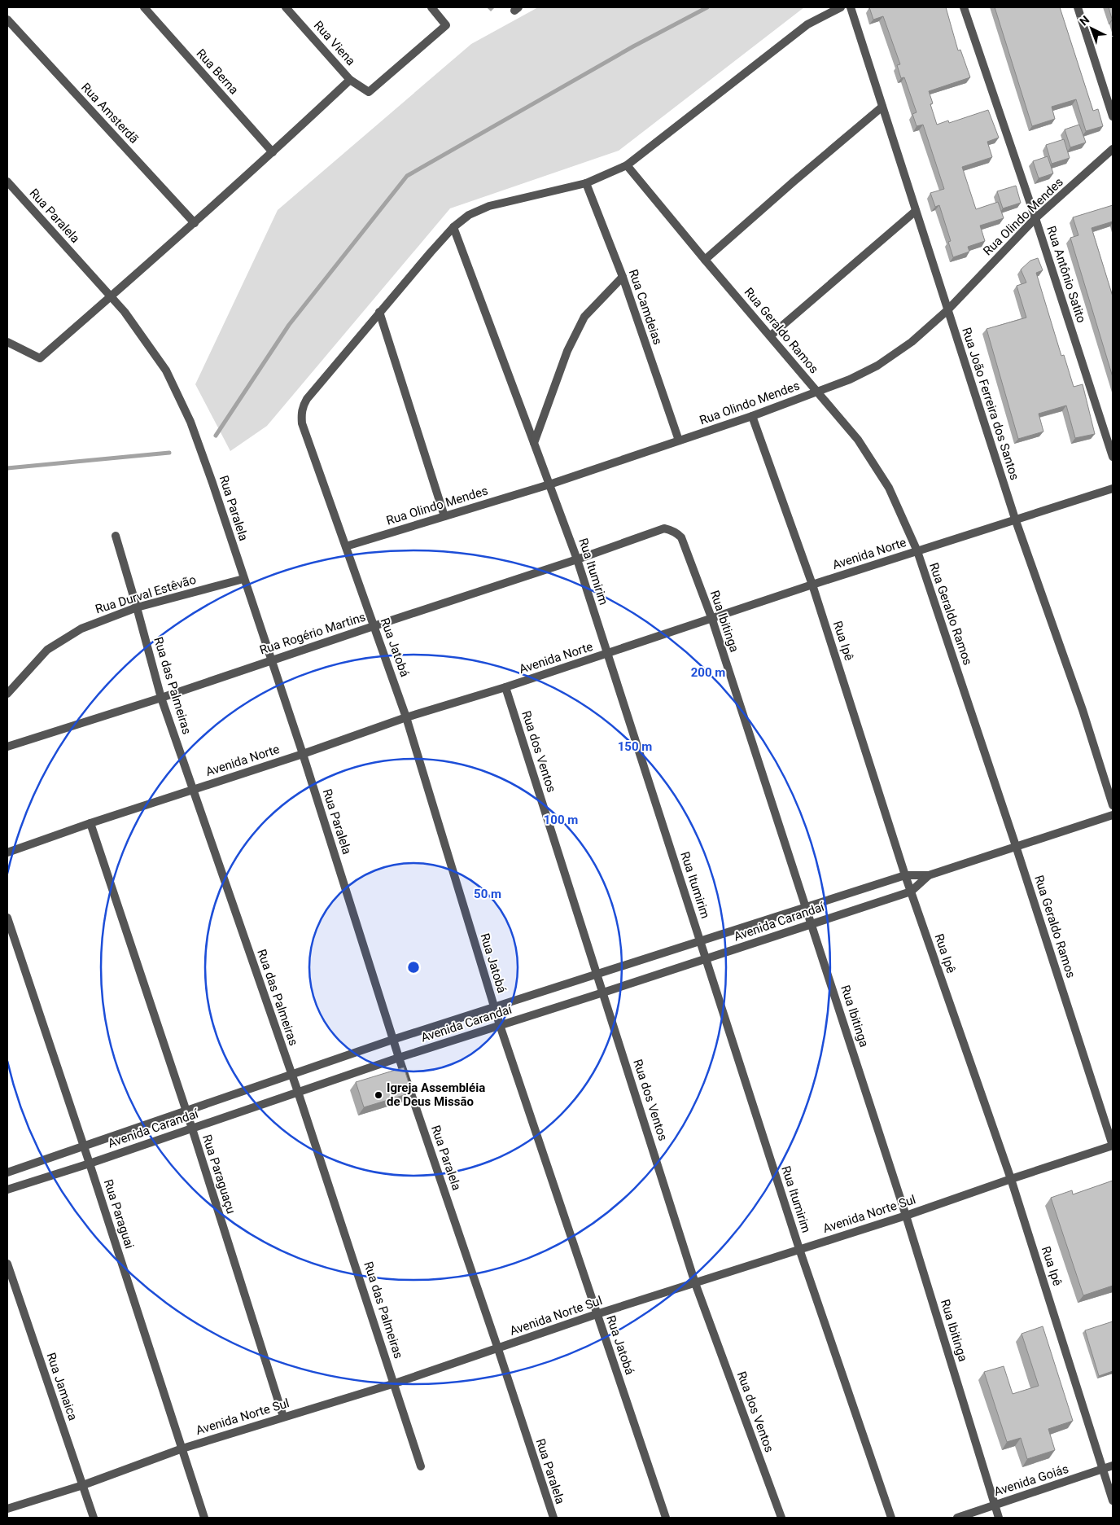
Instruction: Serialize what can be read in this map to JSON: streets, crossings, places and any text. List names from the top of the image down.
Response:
{
  "streets": {
    "street": [
      "Rua Viena",
      "Rua Berna",
      "Rua Amsterdã",
      "Rua Paralela",
      "Rua Olindo Mendes",
      "Rua Antônio Satito",
      "Rua Camdeias",
      "Rua Geraldo Ramos",
      "Rua João Ferreira dos Santos",
      "Avenida Norte",
      "Rua Itumirim",
      "Rua Durval Estêvão",
      "Rua Ibitinga",
      "Rua Rogério Martins",
      "Rua Ipê",
      "Rua Jatobá",
      "Rua das Palmeiras",
      "Rua dos Ventos",
      "Avenida Carandaí",
      "Rua Paraguaçu",
      "Rua Paraguai",
      "Avenida Norte Sul",
      "Rua Jamaica",
      "Avenida Goiás"
    ]
  },
  "crossings": [
    ["Rua Paralela", "Avenida Norte"],
    ["Rua Paralela", "Rua Durval Estêvão"],
    ["Rua Paralela", "Rua Rogério Martins"],
    ["Rua Paralela", "Avenida Carandaí"],
    ["Rua Paralela", "Avenida Norte Sul"],
    ["Rua Olindo Mendes", "Rua Antônio Satito"],
    ["Rua Olindo Mendes", "Rua Camdeias"],
    ["Rua Olindo Mendes", "Rua Geraldo Ramos"],
    ["Rua Olindo Mendes", "Rua João Ferreira dos Santos"],
    ["Rua Olindo Mendes", "Rua Itumirim"],
    ["Rua Olindo Mendes", "Rua Ipê"],
    ["Rua Olindo Mendes", "Rua Jatobá"],
    ["Rua Geraldo Ramos", "Avenida Norte"],
    ["Rua Geraldo Ramos", "Avenida Carandaí"],
    ["Rua Geraldo Ramos", "Avenida Norte Sul"],
    ["Rua João Ferreira dos Santos", "Avenida Norte"],
    ["Avenida Norte", "Rua Itumirim"],
    ["Avenida Norte", "Rua Ibitinga"],
    ["Avenida Norte", "Rua Ipê"],
    ["Avenida Norte", "Rua Jatobá"],
    ["Avenida Norte", "Rua das Palmeiras"],
    ["Avenida Norte", "Rua dos Ventos"],
    ["Avenida Norte", "Rua Paraguaçu"],
    ["Rua Itumirim", "Rua Rogério Martins"],
    ["Rua Itumirim", "Avenida Carandaí"],
    ["Rua Itumirim", "Avenida Norte Sul"],
    ["Rua Durval Estêvão", "Rua das Palmeiras"],
    ["Rua Ibitinga", "Rua Rogério Martins"],
    ["Rua Ibitinga", "Avenida Carandaí"],
    ["Rua Ibitinga", "Avenida Norte Sul"],
    ["Rua Ibitinga", "Avenida Goiás"],
    ["Rua Rogério Martins", "Rua Jatobá"],
    ["Rua Rogério Martins", "Rua das Palmeiras"],
    ["Rua Ipê", "Avenida Carandaí"],
    ["Rua Ipê", "Avenida Norte Sul"],
    ["Rua Ipê", "Avenida Goiás"],
    ["Rua Jatobá", "Avenida Carandaí"],
    ["Rua Jatobá", "Avenida Norte Sul"],
    ["Rua das Palmeiras", "Avenida Carandaí"],
    ["Rua das Palmeiras", "Avenida Norte Sul"],
    ["Rua dos Ventos", "Avenida Carandaí"],
    ["Rua dos Ventos", "Avenida Norte Sul"],
    ["Avenida Carandaí", "Rua Paraguaçu"],
    ["Avenida Carandaí", "Rua Paraguai"],
    ["Rua Paraguaçu", "Avenida Norte Sul"],
    ["Rua Paraguai", "Avenida Norte Sul"],
    ["Avenida Norte Sul", "Rua Jamaica"]
  ],
  "places": ["Igreja Assembléia de Deus Missão"],
  "north": "top left",
  "rings": [
    "200 m",
    "150 m",
    "100 m",
    "50 m"
  ]
}
